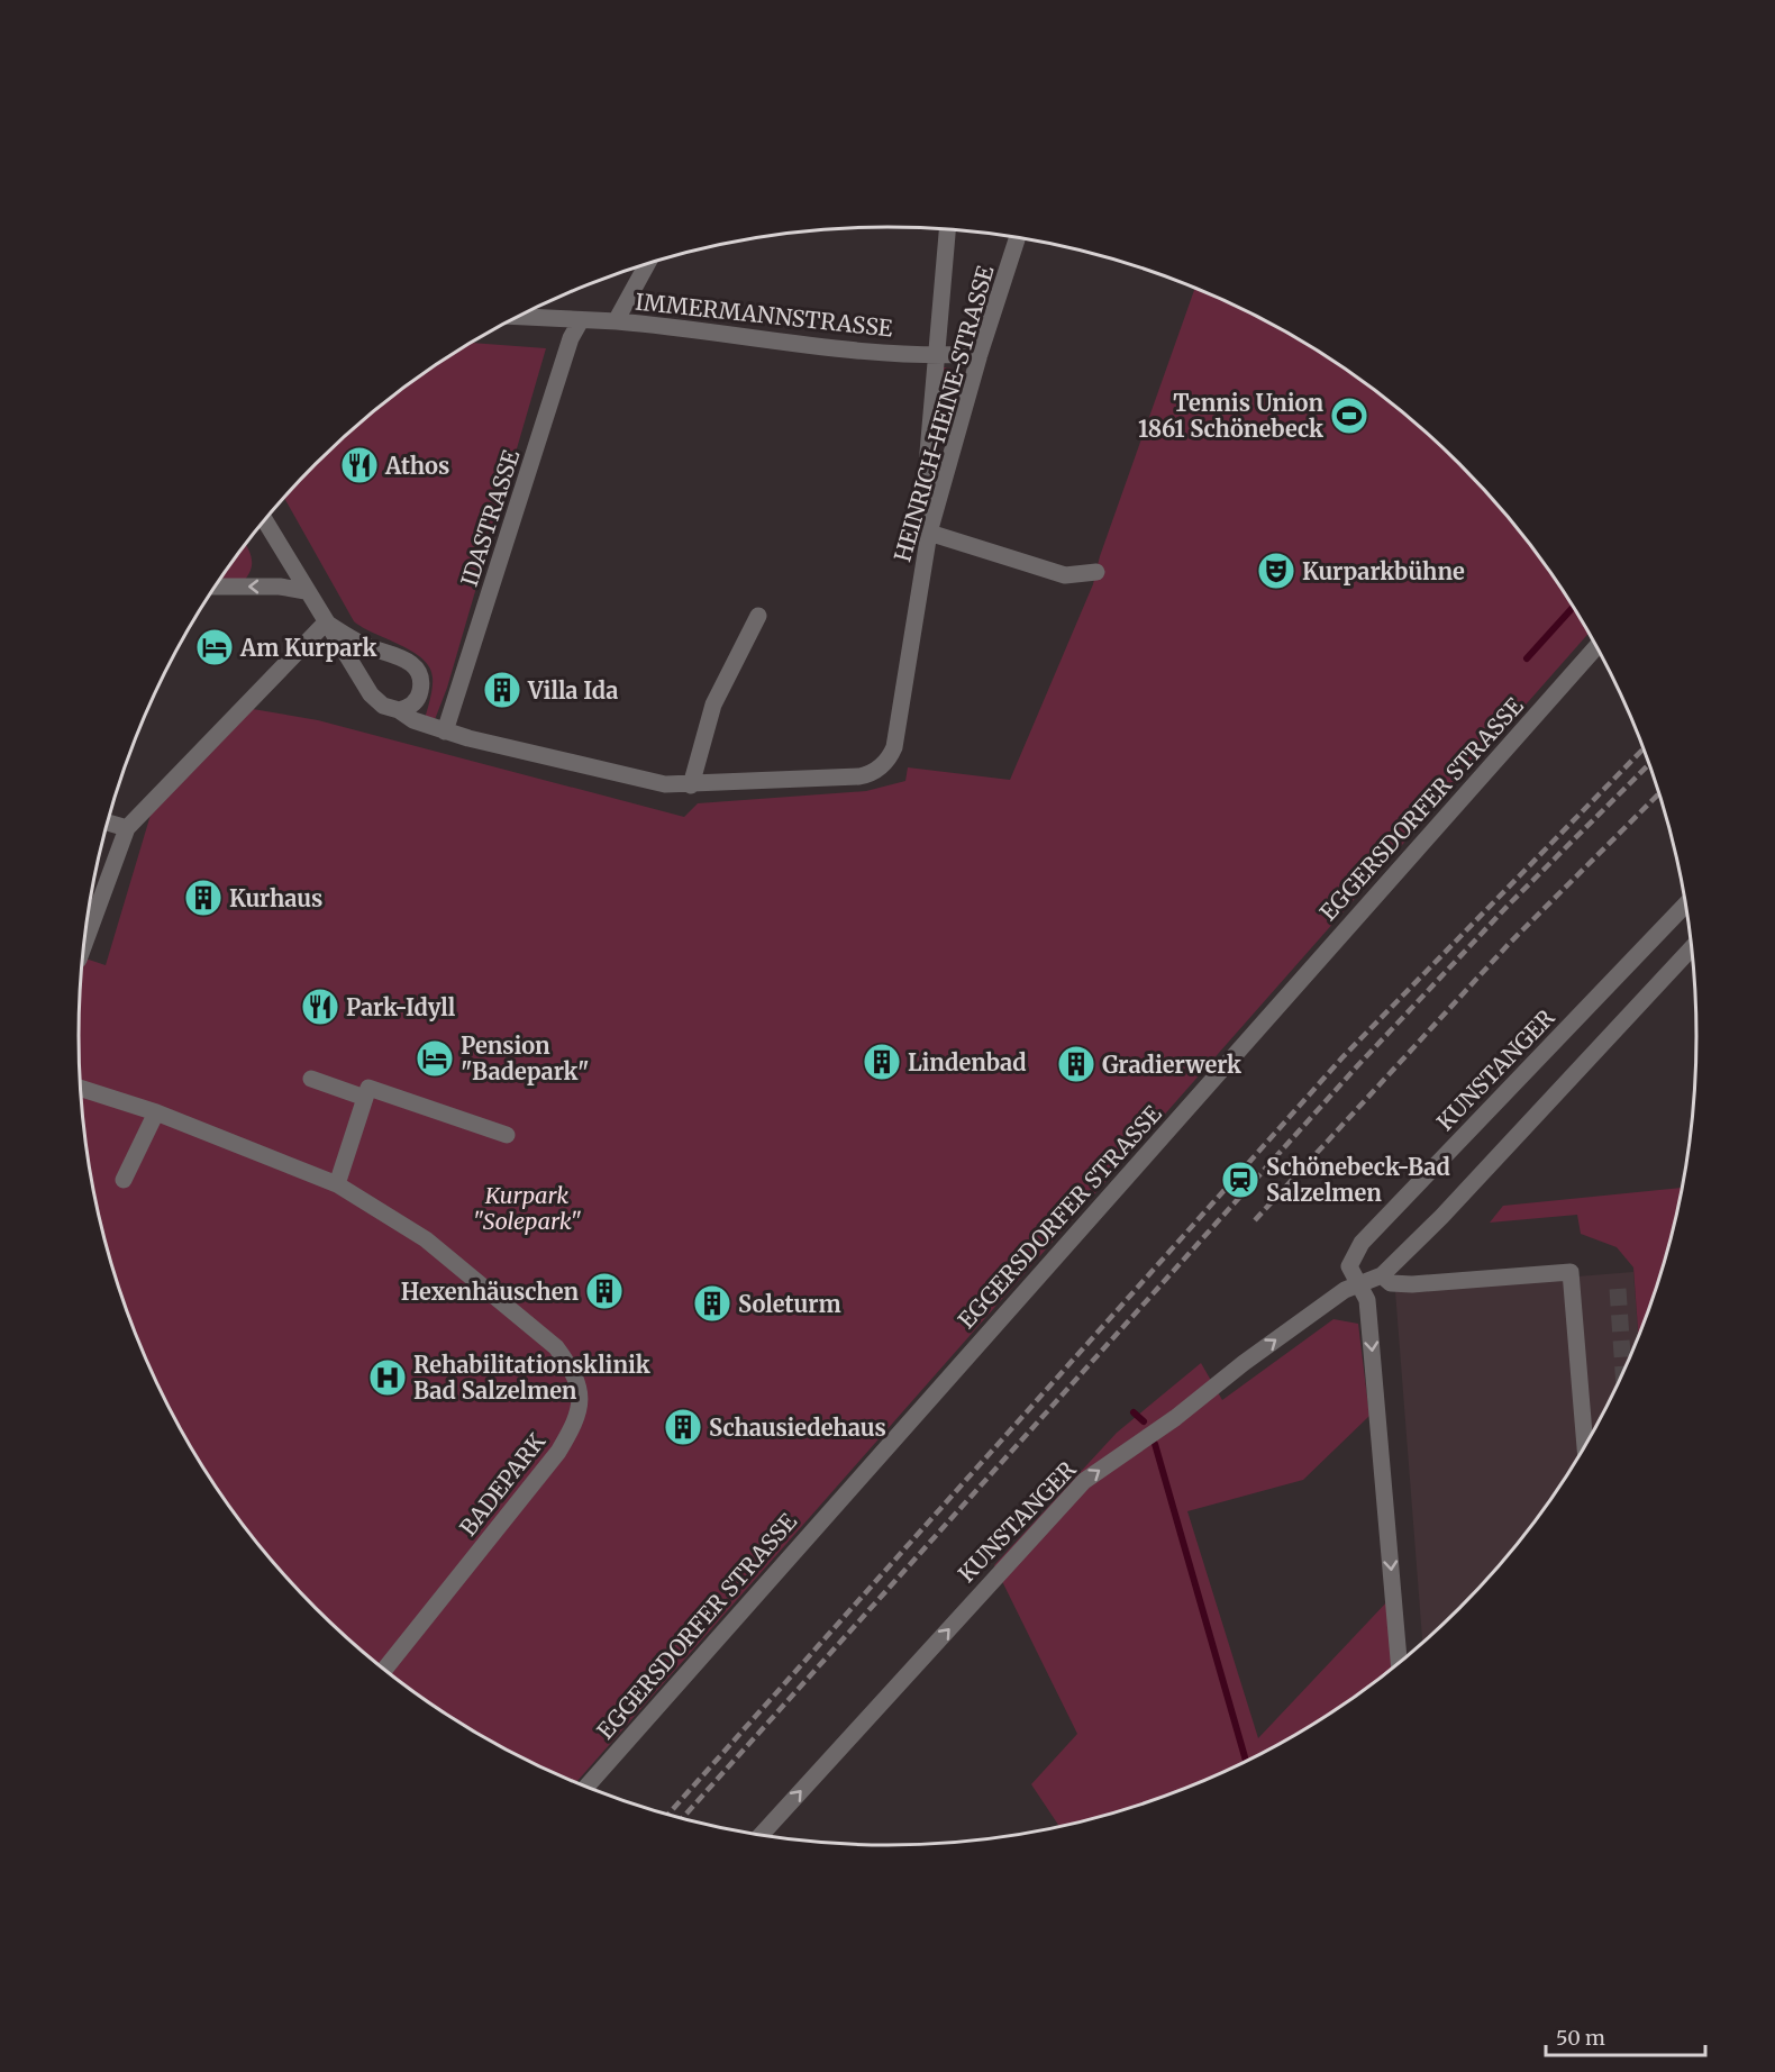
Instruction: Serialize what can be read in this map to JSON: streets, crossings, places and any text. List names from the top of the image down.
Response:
{
  "streets": {
    "street": [
      "IMMERMANNSTRASSE",
      "HEINRICH-HEINE-STRASSE",
      "IDASTRASSE",
      "EGGERSDORFER STRASSE",
      "KUNSTANGER",
      "BADEPARK"
    ]
  },
  "crossings": [
    ["IMMERMANNSTRASSE", "HEINRICH-HEINE-STRASSE"],
    ["IMMERMANNSTRASSE", "IDASTRASSE"],
    ["HEINRICH-HEINE-STRASSE", "IDASTRASSE"]
  ],
  "parks": ["Kurpark \"Solepark\""],
  "places": {
    "sports": ["Tennis Union 1861 Schönebeck"],
    "restaurant": ["Athos", "Park-Idyll"],
    "theatre": ["Kurparkbühne"],
    "hotel": ["Am Kurpark", "Pension \"Badepark\""],
    "building": [
      "Villa Ida",
      "Kurhaus",
      "Lindenbad",
      "Gradierwerk",
      "Hexenhäuschen",
      "Soleturm",
      "Schausiedehaus"
    ],
    "station": ["Schönebeck-Bad Salzelmen"],
    "hospital": ["Rehabilitationsklinik Bad Salzelmen"]
  },
  "scale_bar": "50 m"
}
